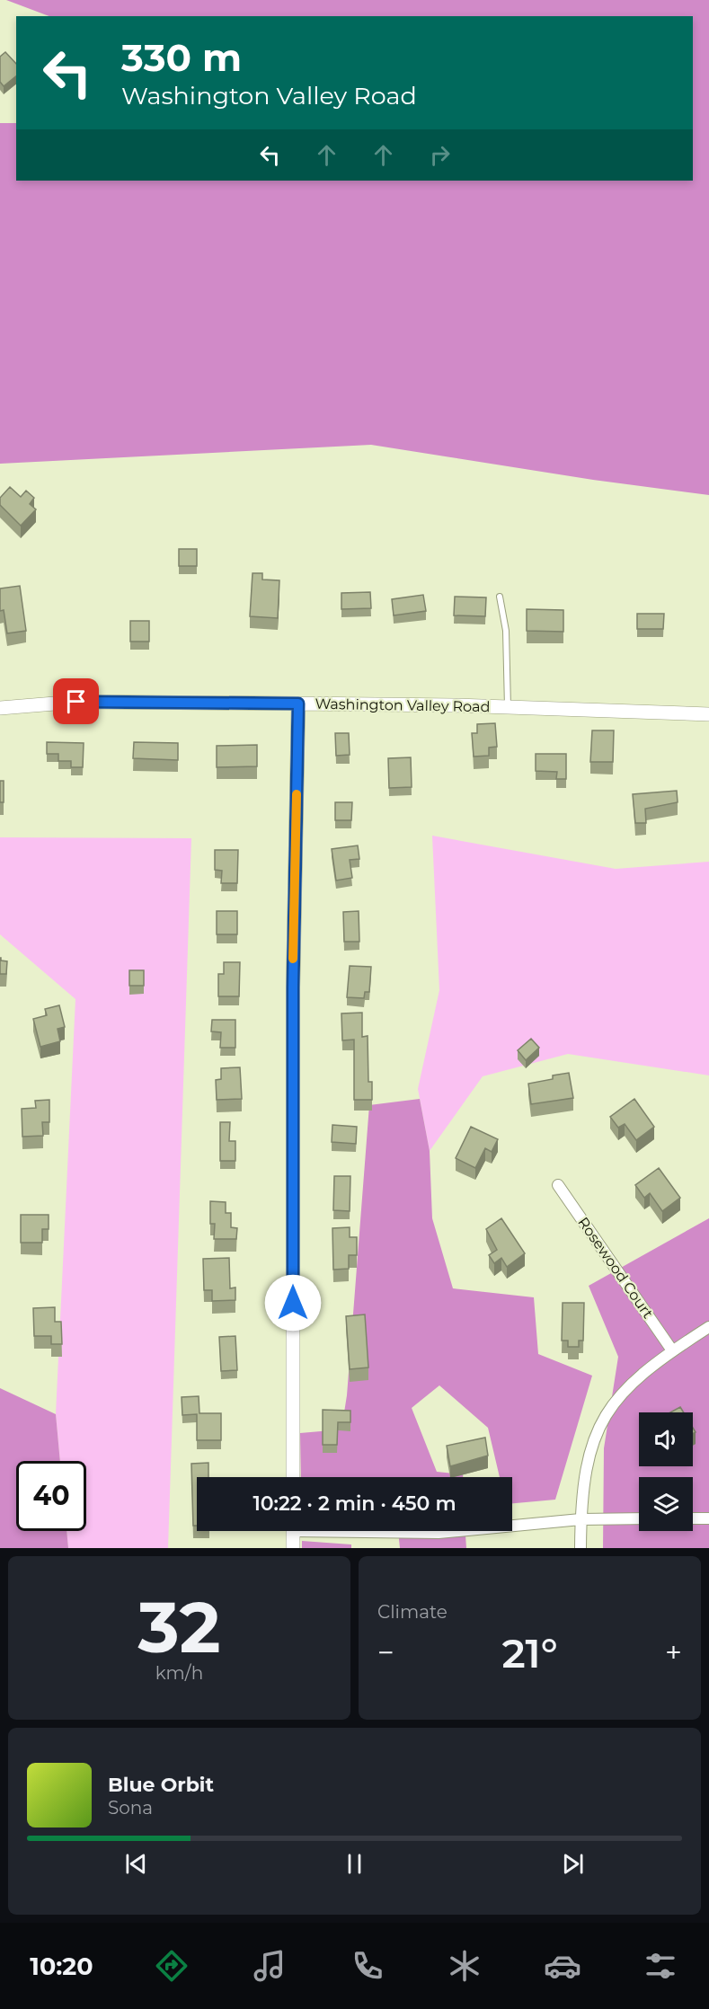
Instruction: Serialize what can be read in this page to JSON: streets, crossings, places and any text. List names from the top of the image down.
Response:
{
  "streets": {
    "street": ["Washington Valley Road", "Rosewood Court"]
  },
  "page": {
    "turn": ["330 m", "Washington Valley Road"],
    "limit": "40",
    "trip": "10:22 · 2 min · 450 m",
    "tile": [
      ["32", "km/h"],
      "Climate"
    ],
    "heat": ["−", "21°", "+"],
    "song": ["Blue Orbit", "Sona"],
    "tabs": "10:20"
  }
}
